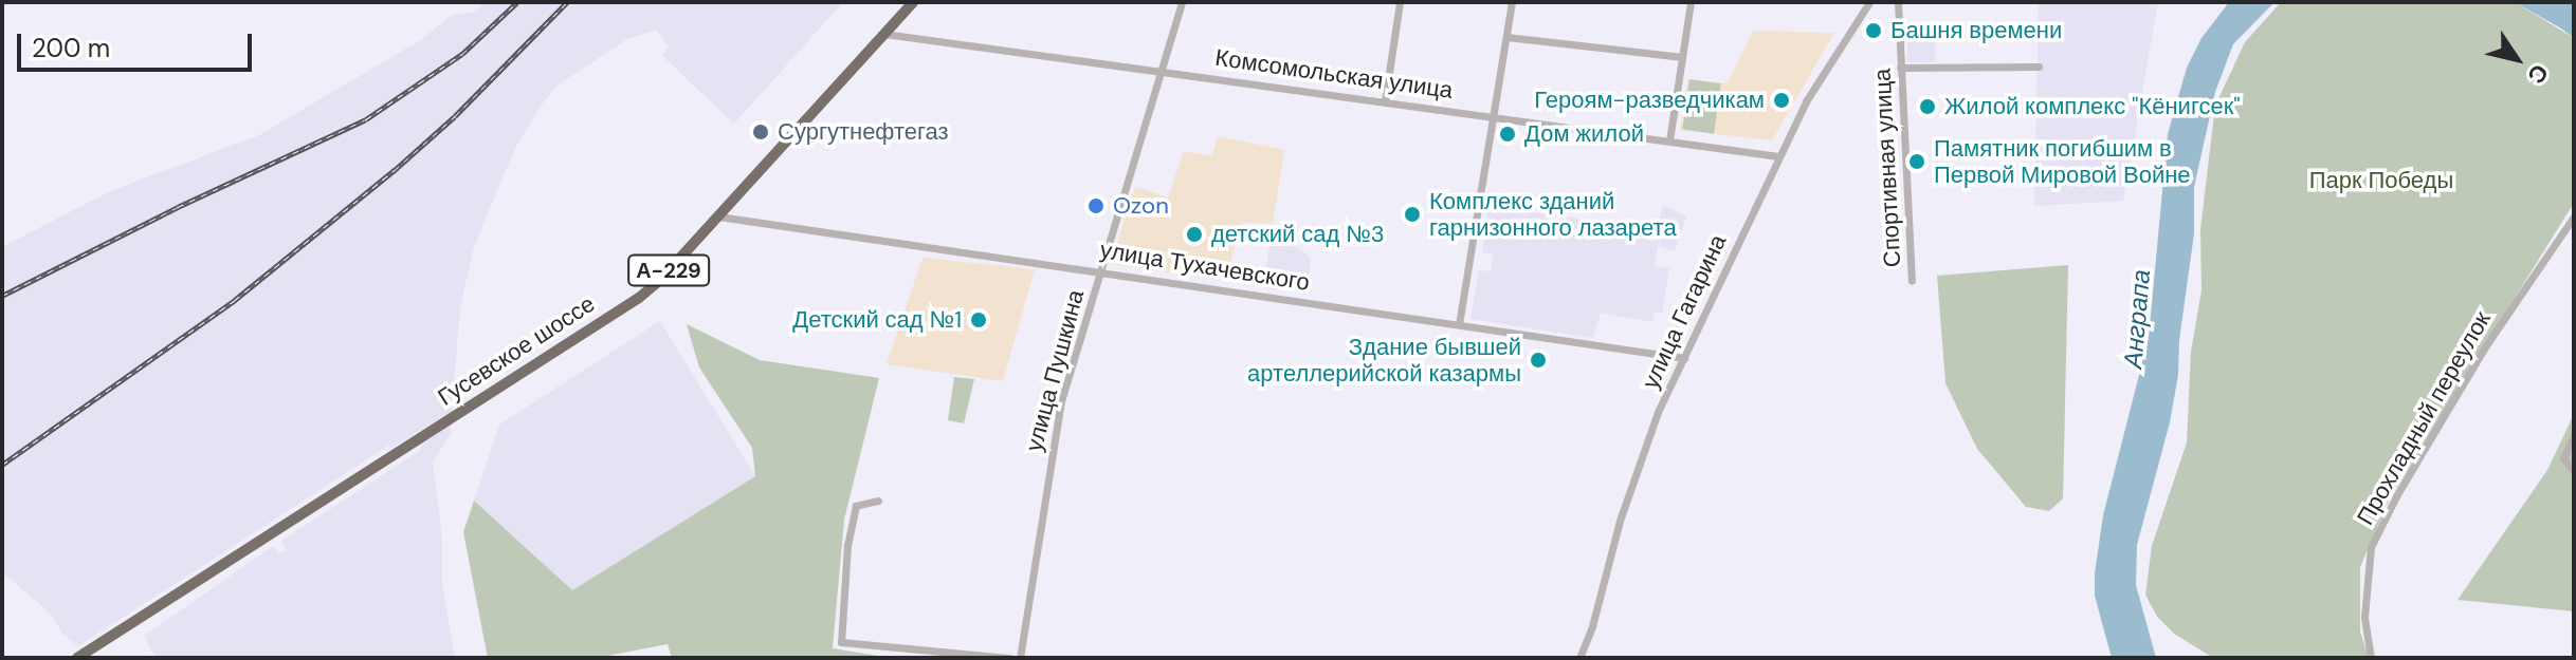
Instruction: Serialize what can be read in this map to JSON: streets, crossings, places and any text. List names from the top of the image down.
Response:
{
  "streets": {
    "highway": ["А-229", "Гусевское шоссе"],
    "street": [
      "Комсомольская улица",
      "Спортивная улица",
      "улица Тухачевского",
      "улица Гагарина",
      "улица Пушкина",
      "Прохладный переулок"
    ]
  },
  "crossings": [
    ["Комсомольская улица", "улица Гагарина"],
    ["Комсомольская улица", "Гусевское шоссе"],
    ["Комсомольская улица", "улица Пушкина"],
    ["улица Тухачевского", "улица Гагарина"],
    ["улица Тухачевского", "Гусевское шоссе"],
    ["улица Тухачевского", "улица Пушкина"]
  ],
  "water": ["Анграпа"],
  "parks": ["Парк Победы"],
  "places": [
    "Башня времени",
    "Героям-разведчикам",
    "Жилой комплекс \"Кёнигсек\"",
    "Сургутнефтегаз",
    "Дом жилой",
    "Памятник погибшим в Первой Мировой Войне",
    "Ozon",
    "Комплекс зданий гарнизонного лазарета",
    "детский сад №3",
    "Детский сад №1",
    "Здание бывшей артеллерийской казармы"
  ],
  "scale_bar": "200 m",
  "north": "bottom right"
}
